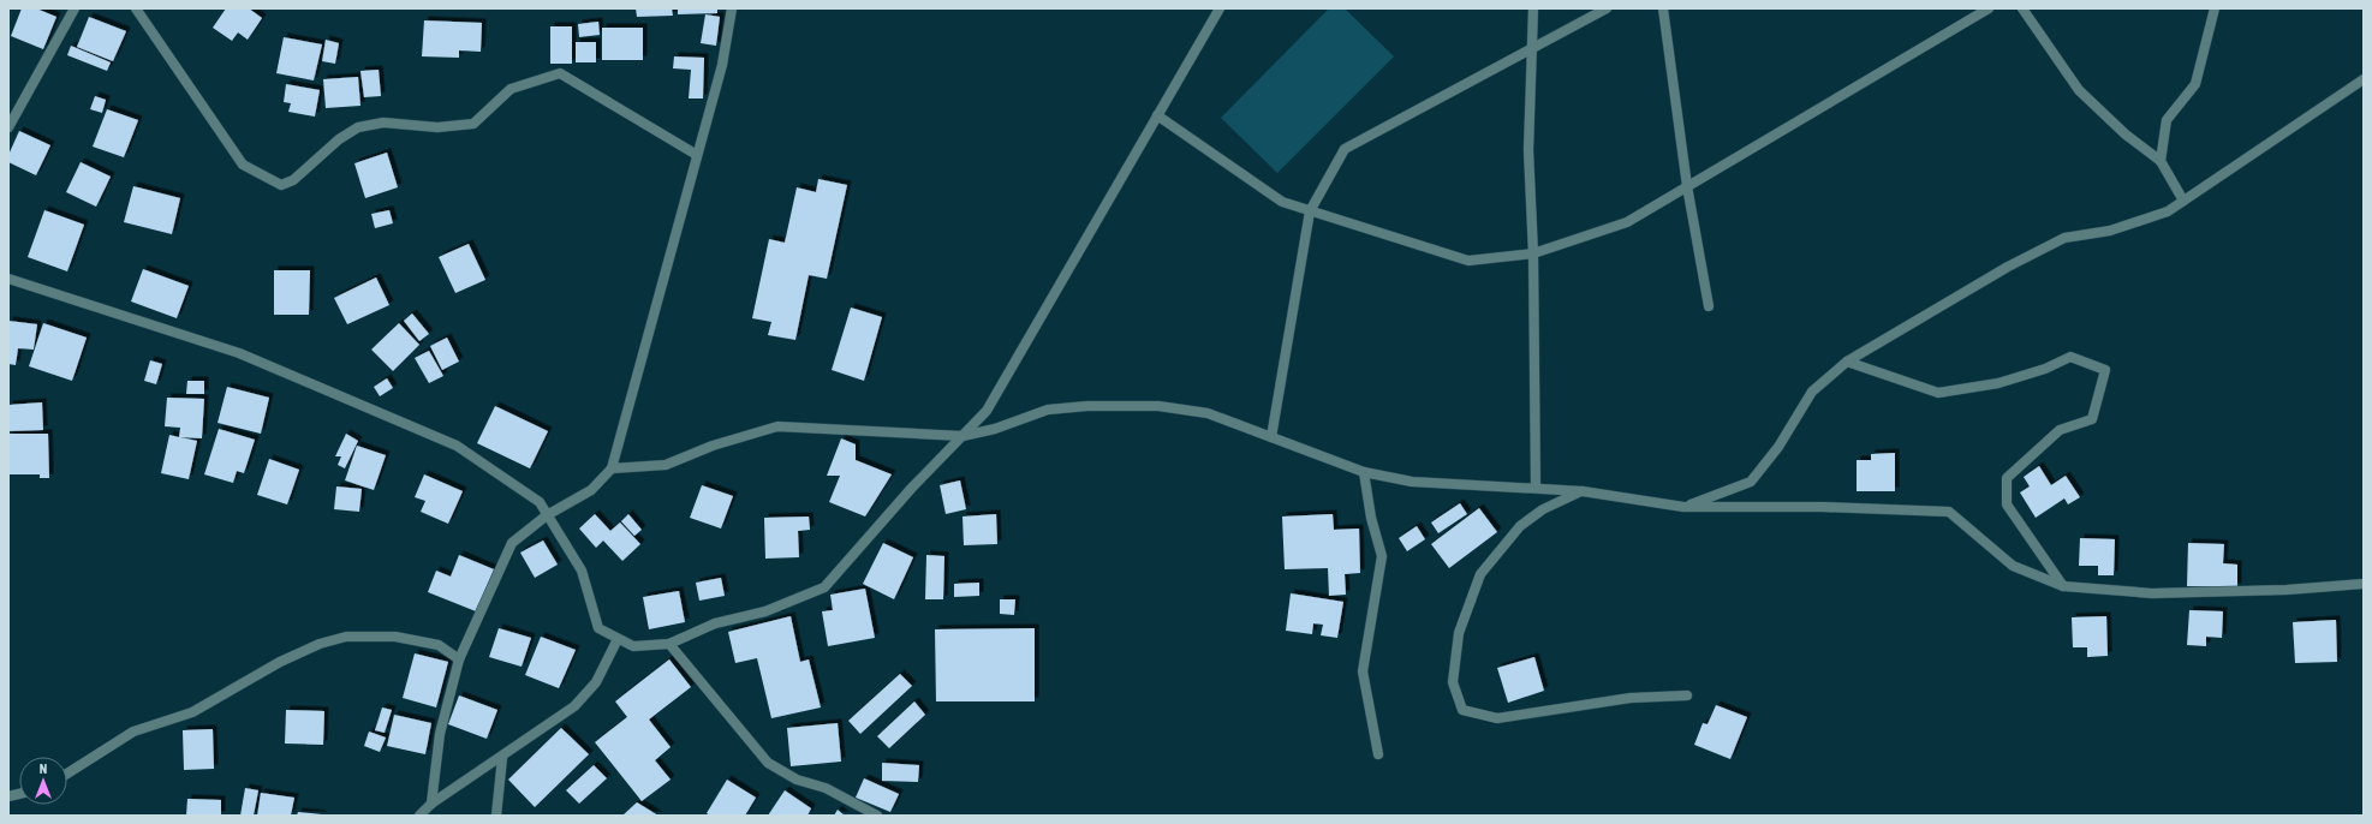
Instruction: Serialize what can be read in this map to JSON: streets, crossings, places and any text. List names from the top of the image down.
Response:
{
  "north": "top"
}
